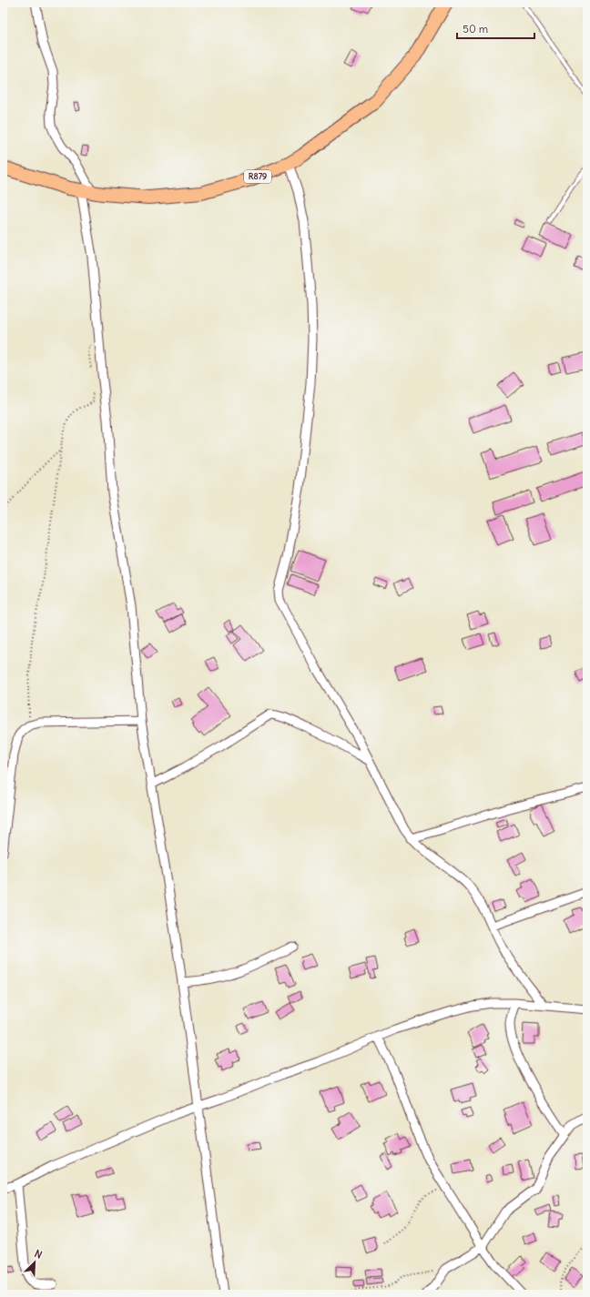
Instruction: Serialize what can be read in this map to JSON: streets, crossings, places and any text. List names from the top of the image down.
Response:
{
  "streets": {
    "main road": ["R879"]
  },
  "scale_bar": "50 m",
  "north": "top right"
}
